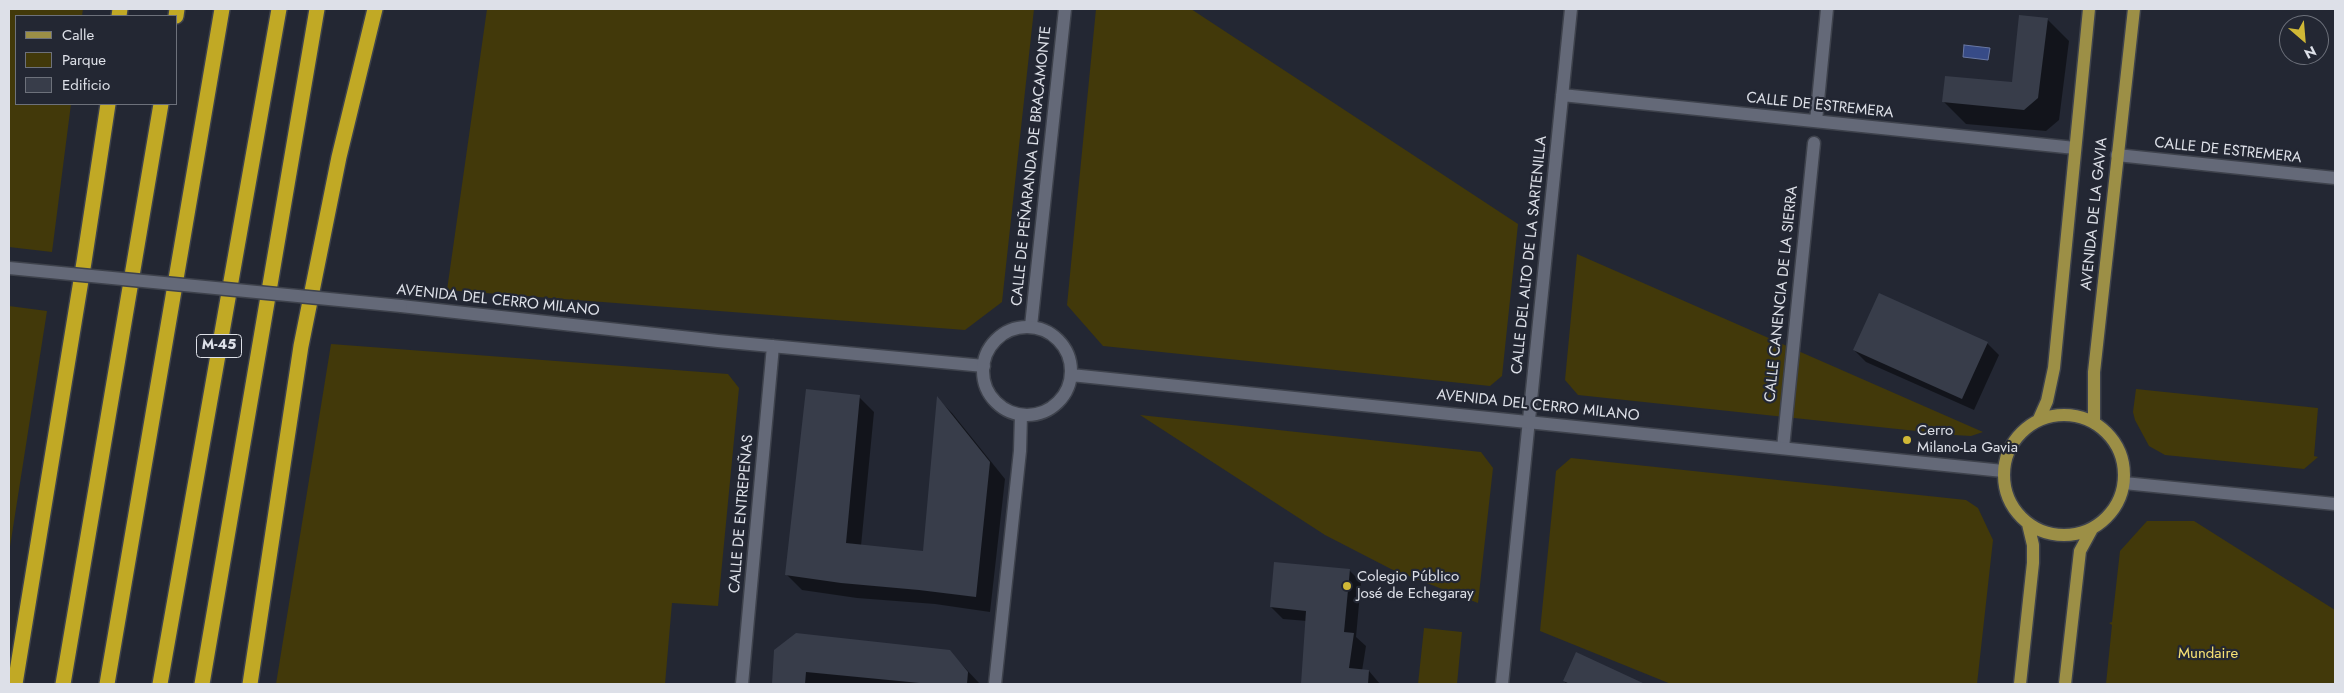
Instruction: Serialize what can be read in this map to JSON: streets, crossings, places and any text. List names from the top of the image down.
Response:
{
  "streets": {
    "highway": ["M-45"],
    "main road": ["AVENIDA DE LA GAVIA"],
    "street": [
      "CALLE DE ESTREMERA",
      "CALLE DE PEÑARANDA DE BRACAMONTE",
      "CALLE DEL ALTO DE LA SARTENILLA",
      "CALLE CANENCIA DE LA SIERRA",
      "AVENIDA DEL CERRO MILANO",
      "CALLE DE ENTREPEÑAS"
    ]
  },
  "crossings": [
    ["CALLE DE ESTREMERA", "AVENIDA DE LA GAVIA"],
    ["CALLE DE ESTREMERA", "CALLE DEL ALTO DE LA SARTENILLA"],
    ["CALLE DE PEÑARANDA DE BRACAMONTE", "AVENIDA DEL CERRO MILANO"],
    ["AVENIDA DE LA GAVIA", "AVENIDA DEL CERRO MILANO"],
    ["CALLE DEL ALTO DE LA SARTENILLA", "AVENIDA DEL CERRO MILANO"],
    ["CALLE CANENCIA DE LA SIERRA", "AVENIDA DEL CERRO MILANO"],
    ["AVENIDA DEL CERRO MILANO", "CALLE DE ENTREPEÑAS"]
  ],
  "parks": ["Mundaire"],
  "places": ["Cerro Milano-La Gavia", "Colegio Público José de Echegaray"],
  "legend": ["Calle", "Parque", "Edificio"],
  "north": "bottom right"
}
